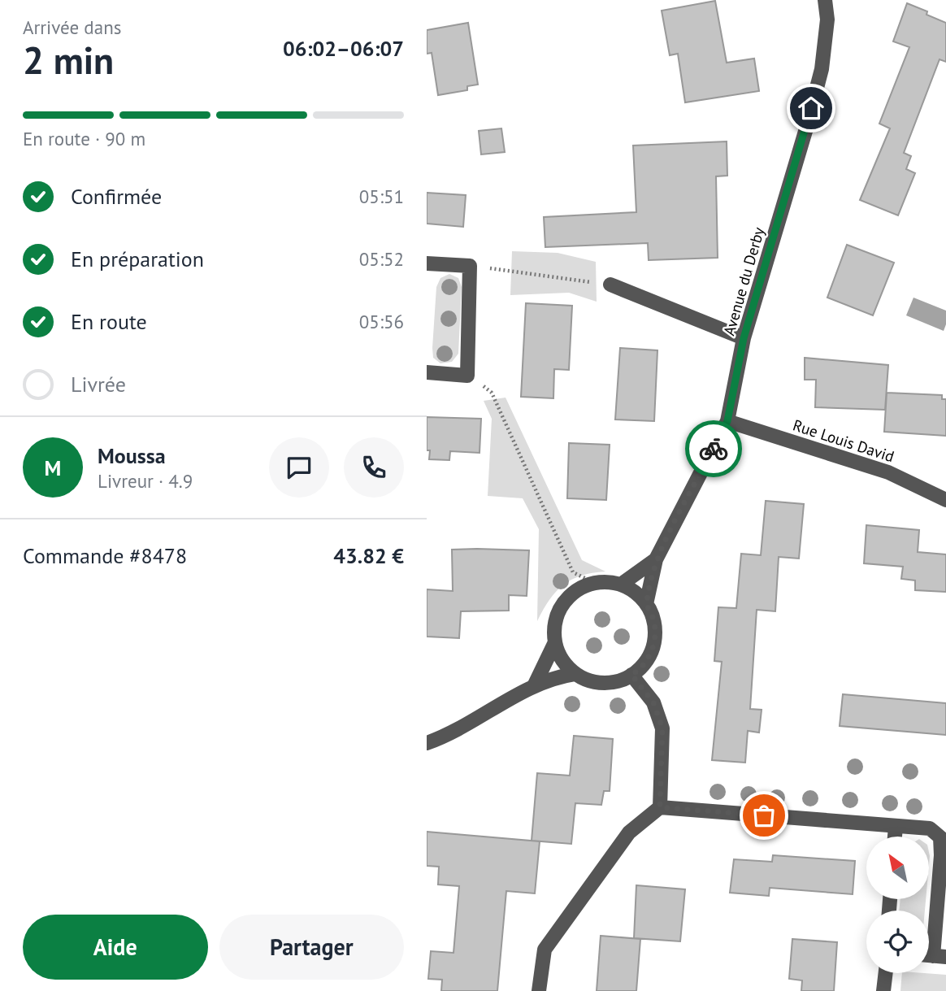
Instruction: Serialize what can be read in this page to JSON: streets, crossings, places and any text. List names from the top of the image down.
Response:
{
  "streets": {
    "street": ["Avenue du Derby", "Rue Louis David"]
  },
  "crossings": [
    ["Avenue du Derby", "Rue Louis David"]
  ],
  "north": "top left",
  "page": {
    "heading": ["2 min", "Arrivée dans", "06:02–06:07"],
    "panel": [
      "Moussa",
      "Livreur · 4.9",
      "Commande #8478",
      "43.82 €"
    ],
    "bar": "En route · 90 m",
    "list": [
      ["Confirmée", "05:51"],
      ["En préparation", "05:52"],
      ["En route", "05:56"],
      "Livrée"
    ],
    "round": "M",
    "buttons": ["Aide", "Partager"]
  }
}
